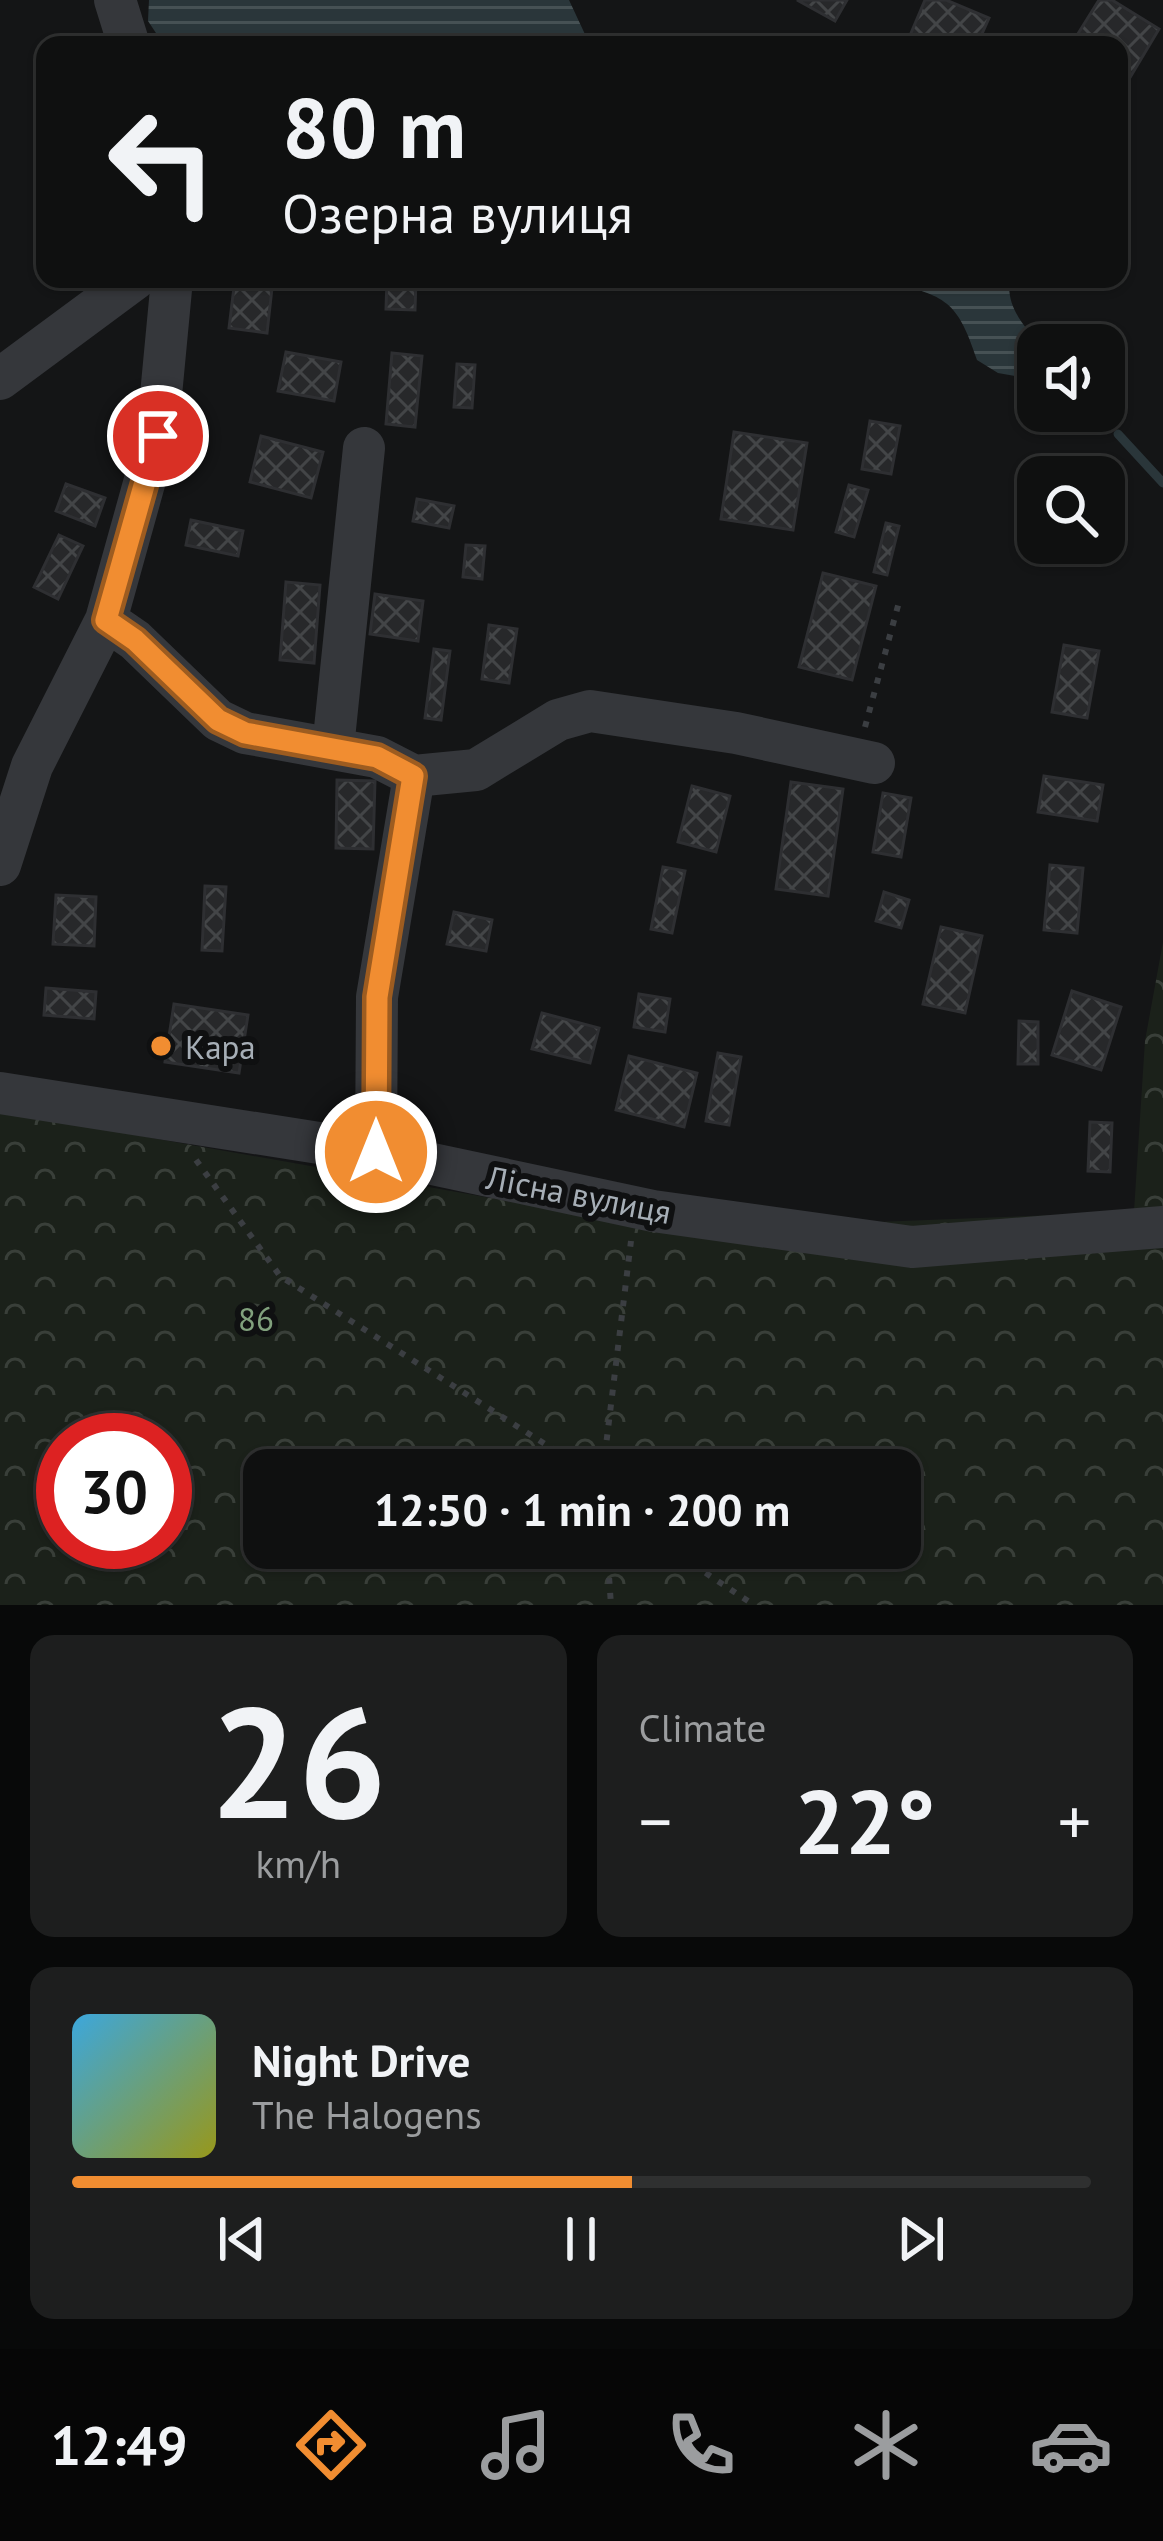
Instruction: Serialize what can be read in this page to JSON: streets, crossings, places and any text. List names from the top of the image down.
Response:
{
  "streets": {
    "street": ["Лісна вулиця"]
  },
  "parks": ["86"],
  "places": ["Кара"],
  "page": {
    "turn": ["80 m", "Озерна вулиця"],
    "limit": "30",
    "trip": "12:50 · 1 min · 200 m",
    "tile": [
      ["26", "km/h"],
      "Climate"
    ],
    "heat": ["−", "22°", "+"],
    "song": ["Night Drive", "The Halogens"],
    "tabs": "12:49"
  }
}
